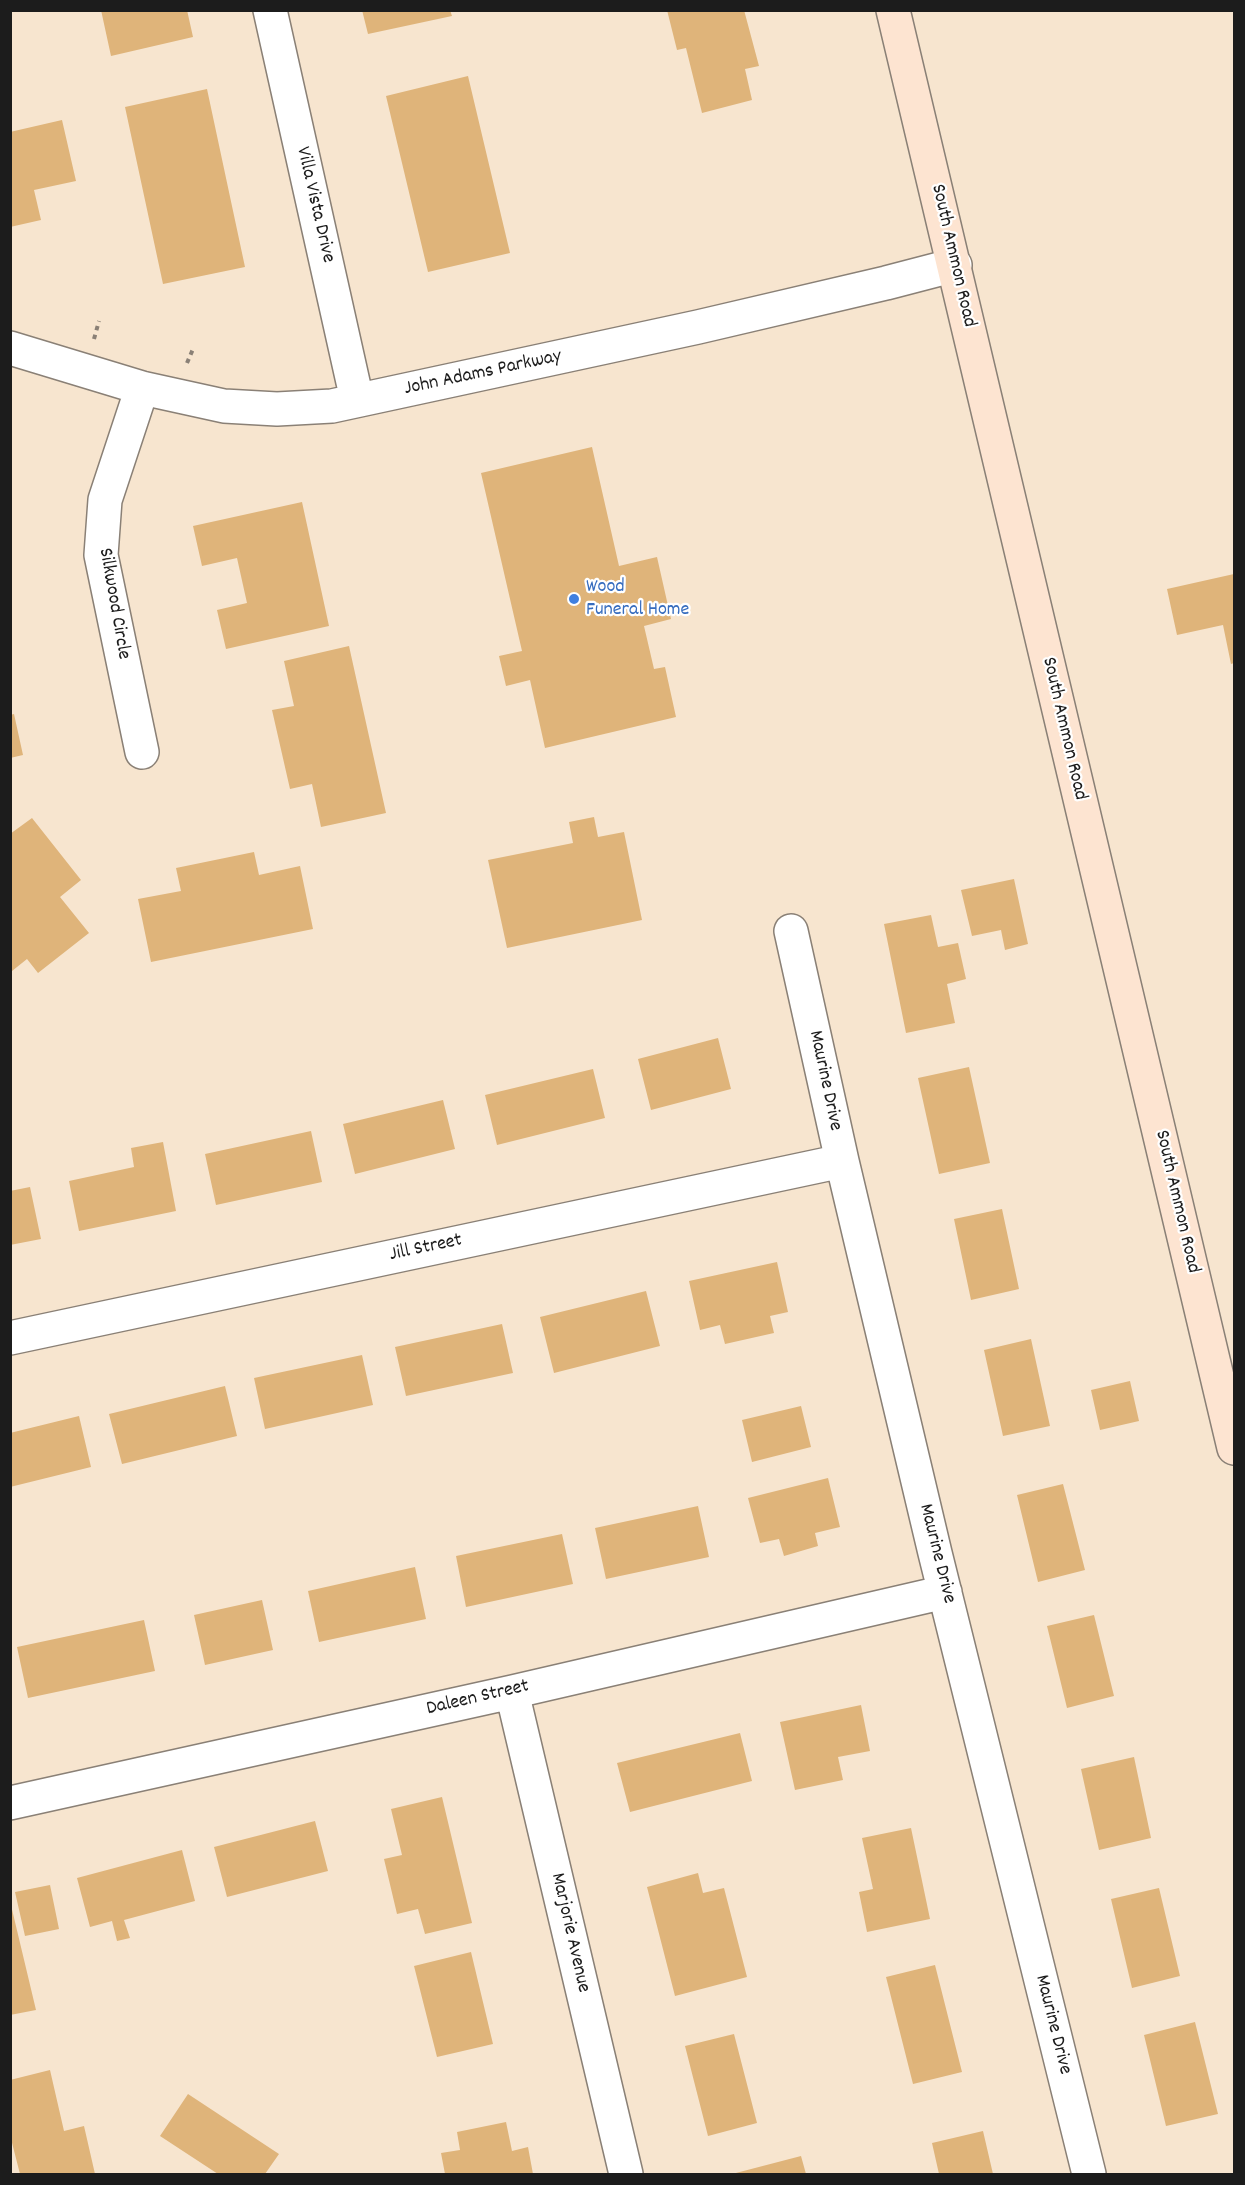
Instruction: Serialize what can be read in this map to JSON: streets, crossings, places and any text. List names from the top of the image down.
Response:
{
  "streets": {
    "main road": ["South Ammon Road"],
    "street": [
      "Villa Vista Drive",
      "John Adams Parkway",
      "Silkwood Circle",
      "Maurine Drive",
      "Jill Street",
      "Daleen Street",
      "Marjorie Avenue"
    ]
  },
  "crossings": [
    ["Villa Vista Drive", "John Adams Parkway"],
    ["South Ammon Road", "John Adams Parkway"],
    ["John Adams Parkway", "Silkwood Circle"],
    ["Maurine Drive", "Jill Street"],
    ["Maurine Drive", "Daleen Street"],
    ["Daleen Street", "Marjorie Avenue"]
  ],
  "places": ["Wood Funeral Home"]
}
